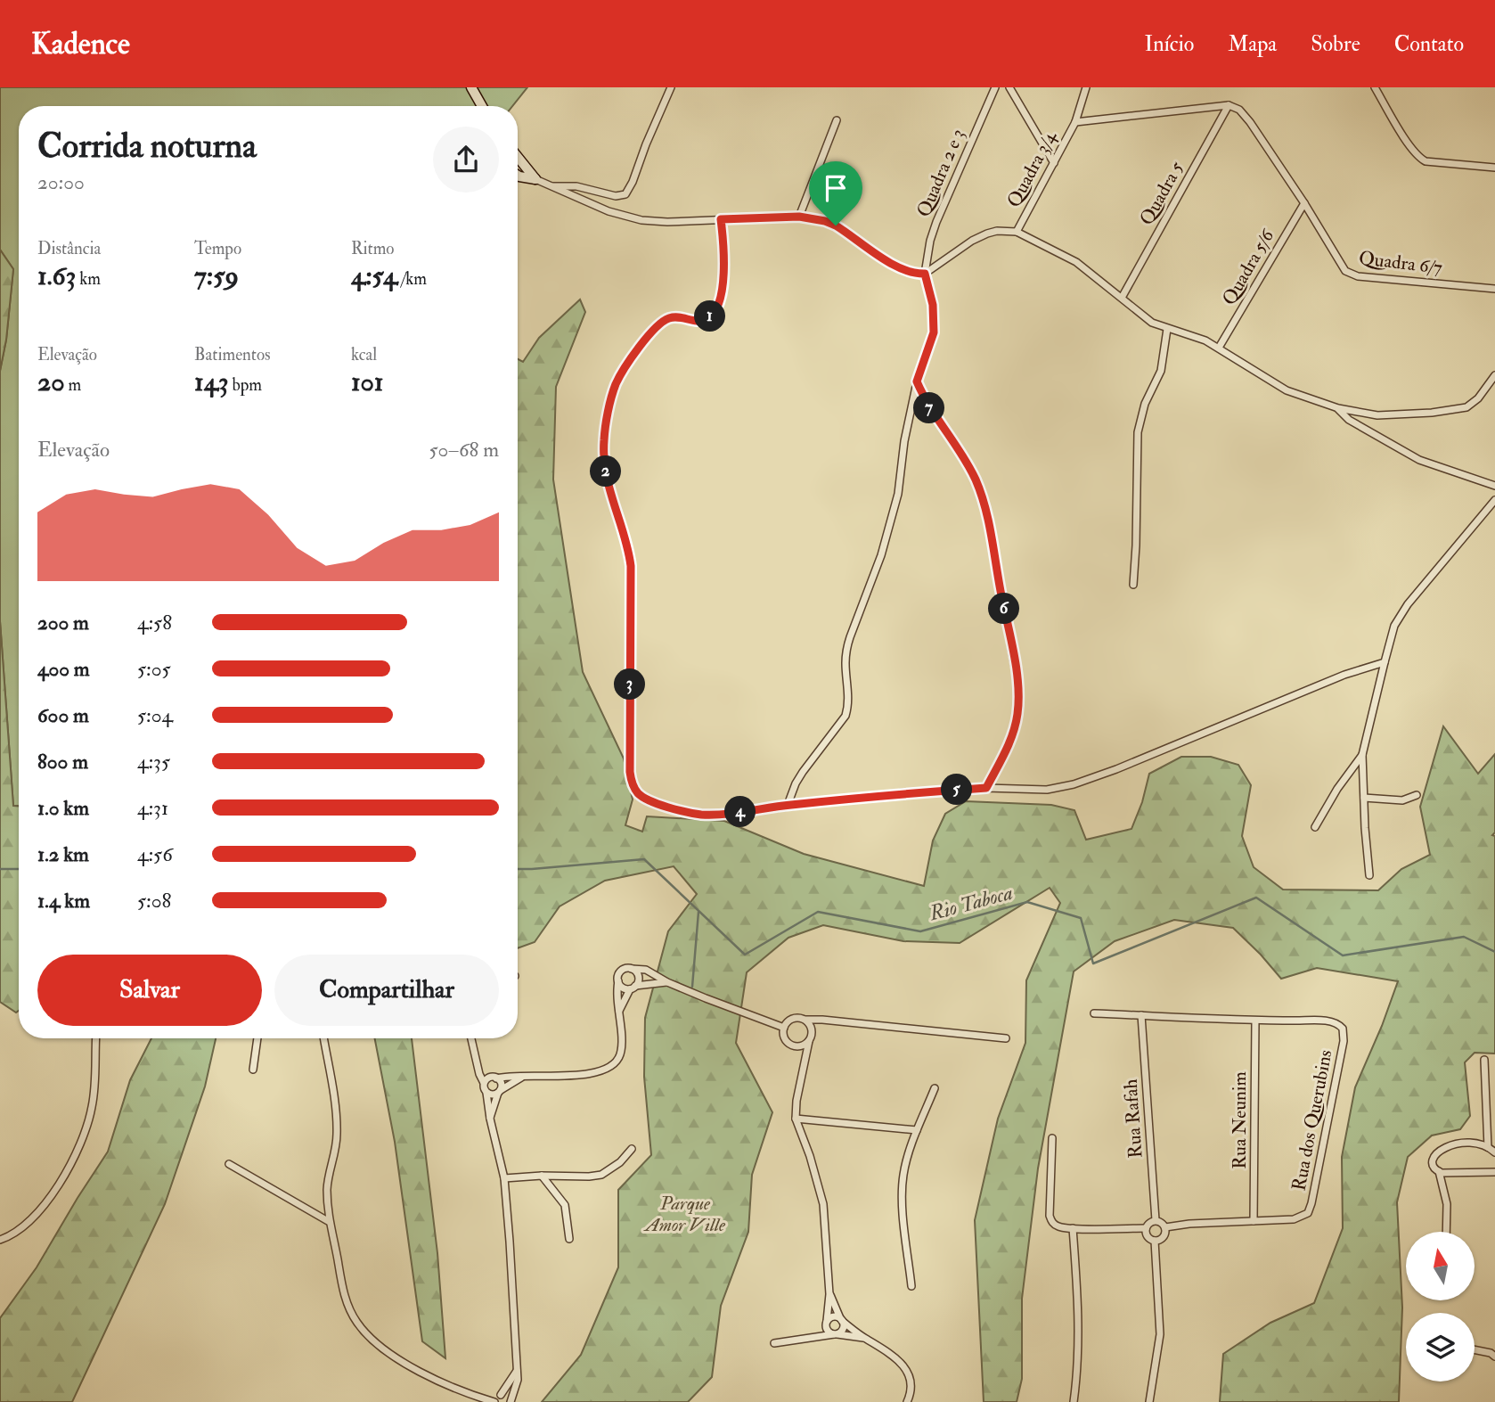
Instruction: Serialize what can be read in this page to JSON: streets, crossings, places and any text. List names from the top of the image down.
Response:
{
  "streets": {
    "street": [
      "Quadra 3/4",
      "Quadra 2 e 3",
      "Quadra 5",
      "Quadra 6/7",
      "Quadra 5/6",
      "Rua Rafah",
      "Rua Neunim",
      "Rua dos Querubins"
    ]
  },
  "crossings": [
    ["Quadra 6/7", "Quadra 5/6"],
    ["Rua Rafah", "Rua dos Querubins"],
    ["Rua Neunim", "Rua dos Querubins"]
  ],
  "water": ["Rio Taboca"],
  "parks": ["Parque Amor Ville"],
  "north": "top",
  "page": {
    "header": "Kadence",
    "nav": [
      "Início",
      "Mapa",
      "Sobre",
      "Contato"
    ],
    "heading": ["Corrida noturna", "20:00"],
    "stats": [
      ["Distância", "1.63 km"],
      ["Tempo", "7:59"],
      ["Ritmo", "4:54 /km"],
      ["Elevação", "20 m"],
      ["Batimentos", "143 bpm"],
      ["kcal", "101"]
    ],
    "pins": [
      "1",
      "7",
      "2",
      "6",
      "3",
      "5",
      "4"
    ],
    "chart": ["Elevação", "50–68 m"],
    "list": [
      {
        "name": "200 m",
        "note": "4:58"
      },
      {
        "name": "400 m",
        "note": "5:05"
      },
      {
        "name": "600 m",
        "note": "5:04"
      },
      {
        "name": "800 m",
        "note": "4:35"
      },
      {
        "name": "1.0 km",
        "note": "4:31"
      },
      {
        "name": "1.2 km",
        "note": "4:56"
      },
      {
        "name": "1.4 km",
        "note": "5:08"
      }
    ],
    "buttons": ["Salvar", "Compartilhar"]
  }
}
